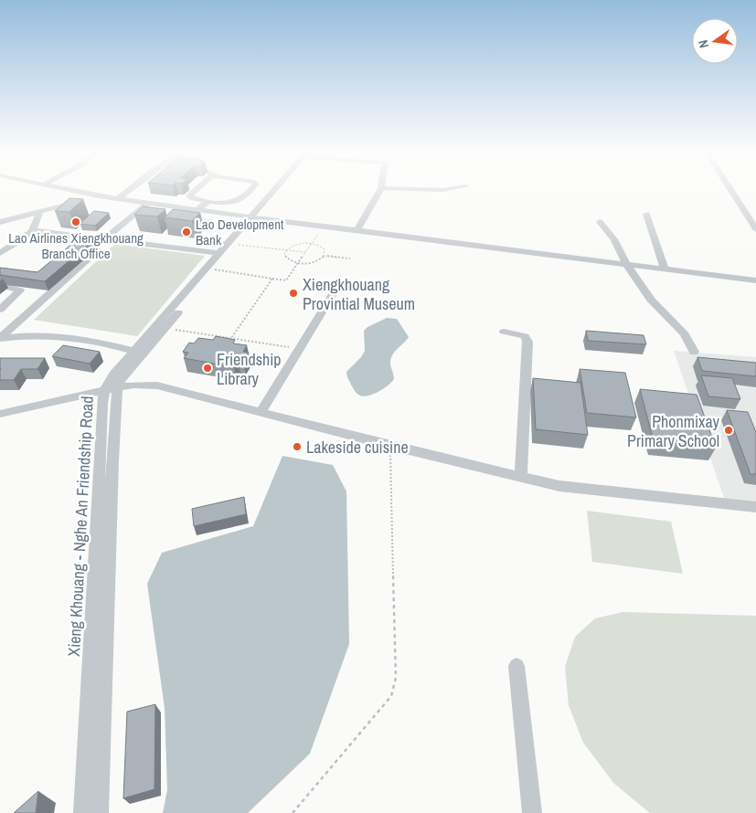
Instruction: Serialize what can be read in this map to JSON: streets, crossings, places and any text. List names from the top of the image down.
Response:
{
  "streets": {
    "street": ["Xieng Khouang - Nghe An Friendship Road"]
  },
  "places": [
    "Lao Airlines Xiengkhouang Branch Office",
    "Lao Development Bank",
    "Xiengkhouang Provintial Museum",
    "Friendship Library",
    "Phonmixay Primary School",
    "Lakeside cuisine"
  ],
  "north": "left"
}
